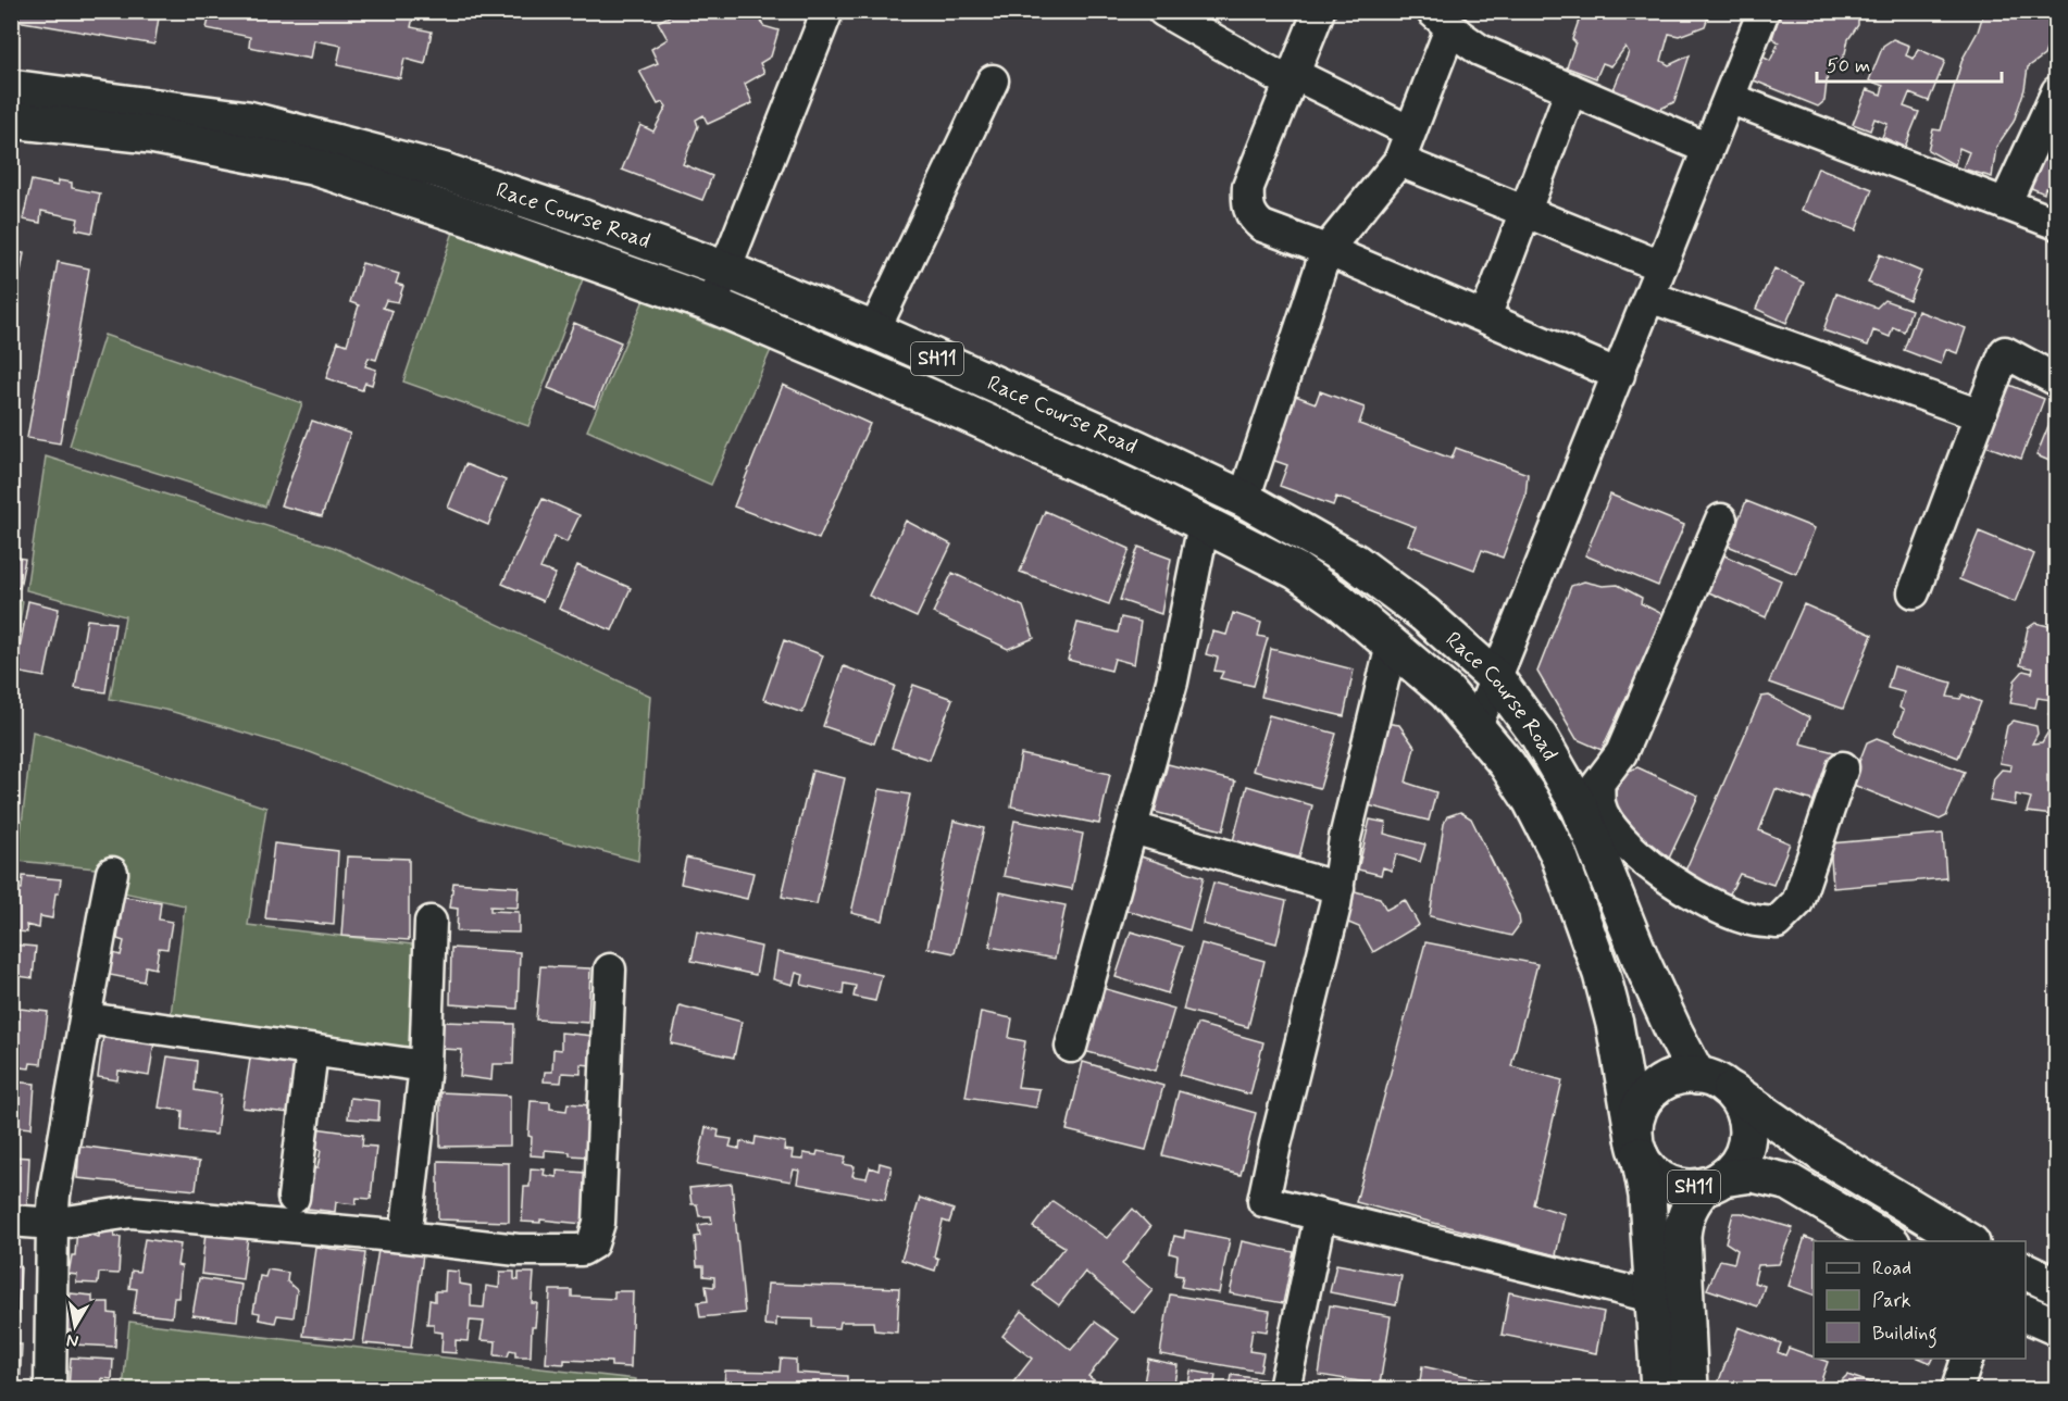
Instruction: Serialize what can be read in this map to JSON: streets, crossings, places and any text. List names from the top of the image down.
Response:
{
  "streets": {
    "main road": ["Race Course Road", "SH11"]
  },
  "crossings": [
    ["Race Course Road", "SH11"]
  ],
  "legend": ["Road", "Park", "Building"],
  "scale_bar": "50 m",
  "north": "bottom"
}
